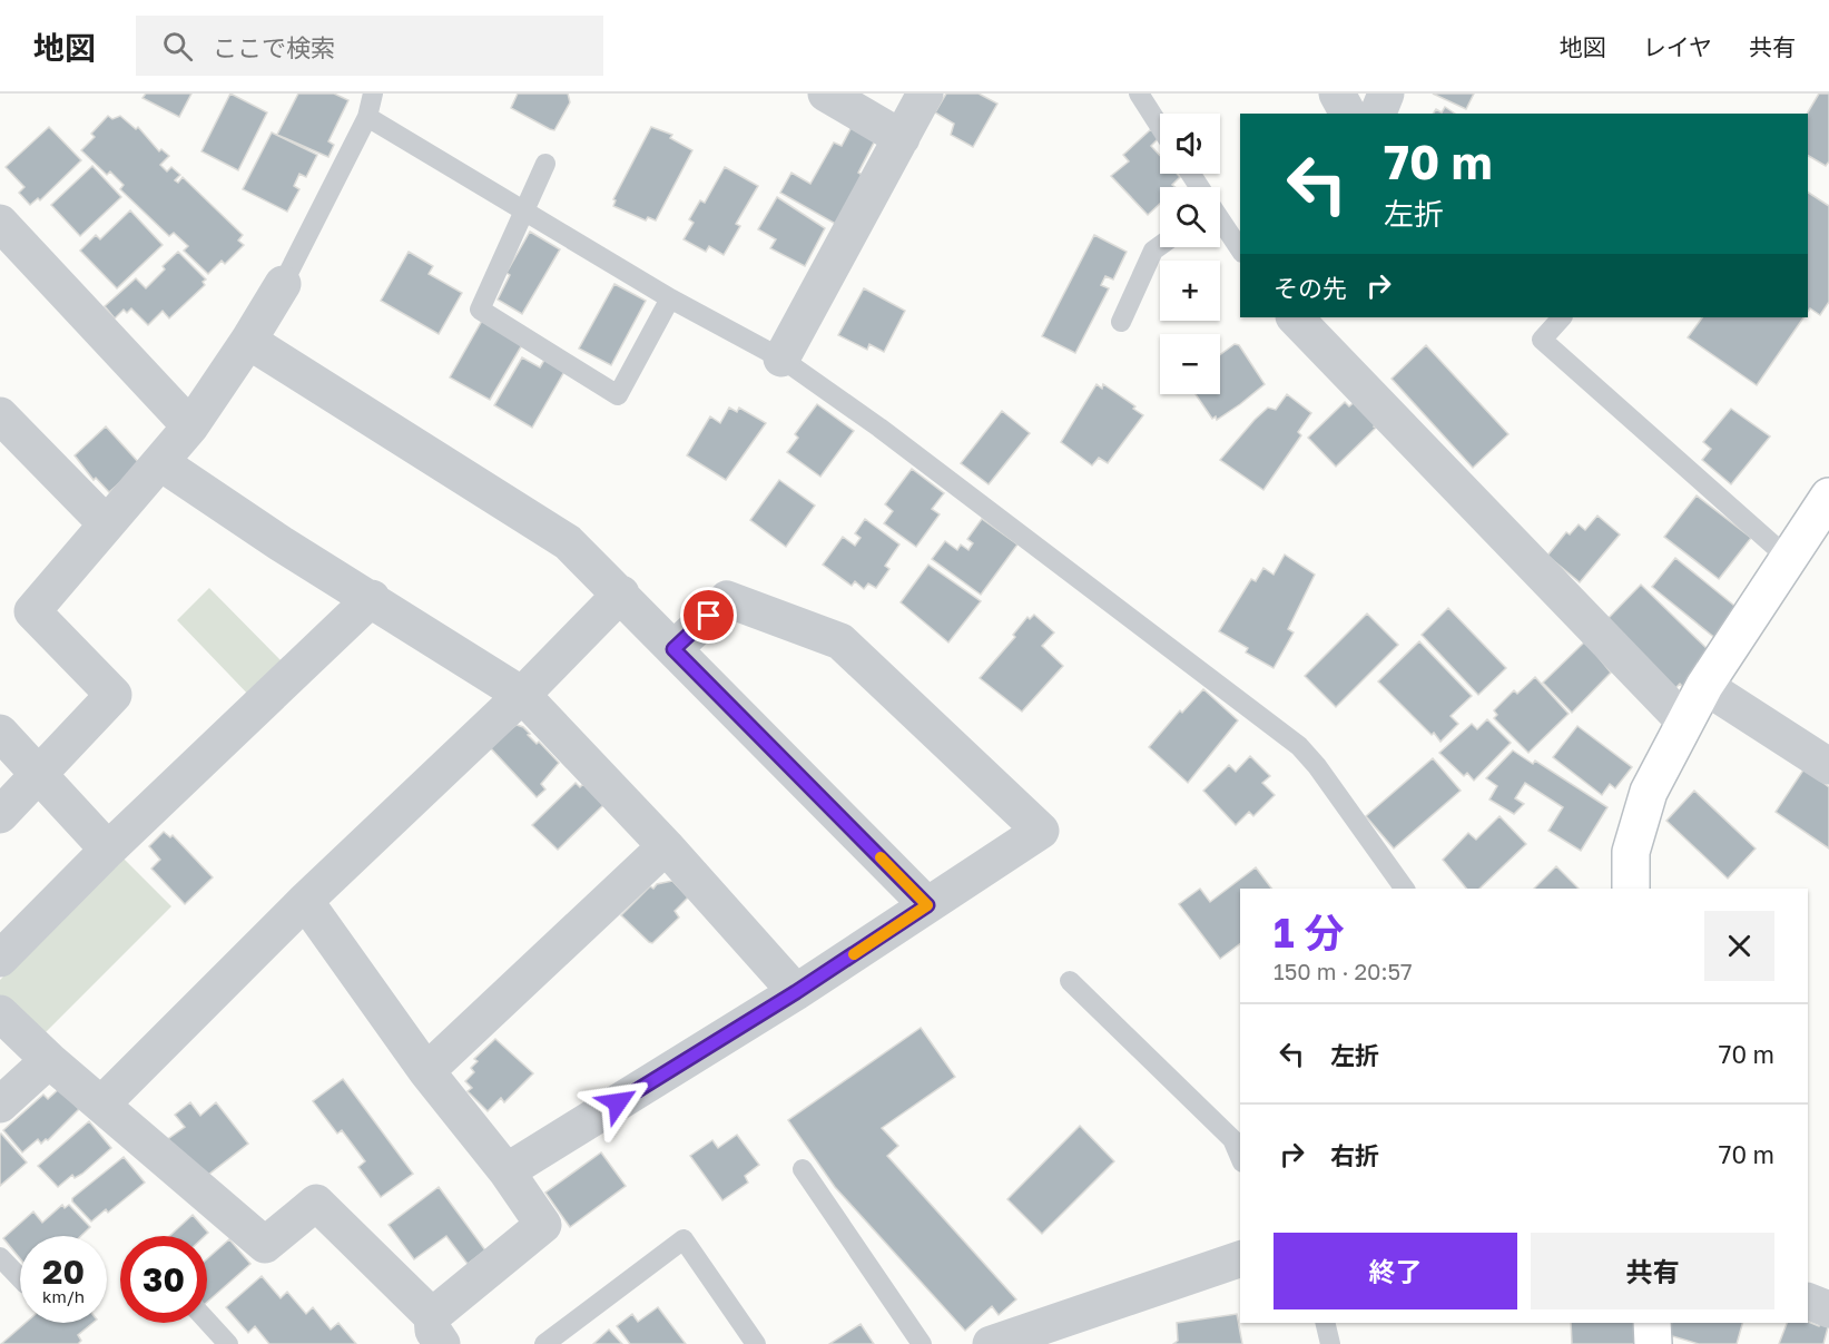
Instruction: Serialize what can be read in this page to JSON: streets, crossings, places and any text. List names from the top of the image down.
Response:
{
  "page": {
    "header": "地図",
    "search": "ここで検索",
    "nav": ["地図", "レイヤ", "共有"],
    "map_buttons": ["+", "−"],
    "turn": ["70 m", "左折"],
    "then": "その先",
    "heading": ["1 分", "150 m · 20:57"],
    "list": [
      {
        "name": "左折",
        "value": "70 m"
      },
      {
        "name": "右折",
        "value": "70 m"
      }
    ],
    "buttons": ["終了", "共有"],
    "speed": "20 km/h",
    "limit": "30"
  }
}
